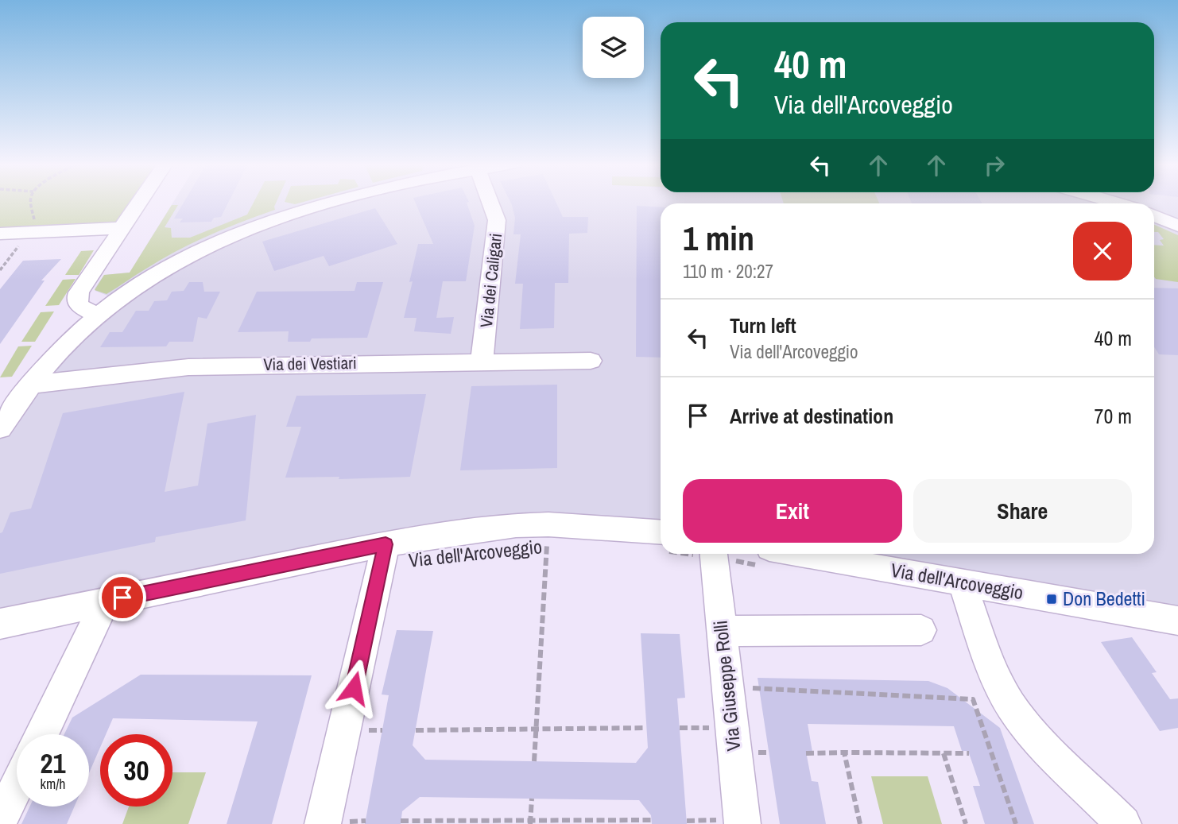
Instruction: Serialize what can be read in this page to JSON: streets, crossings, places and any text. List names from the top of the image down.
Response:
{
  "streets": {
    "street": [
      "Via dei Caligari",
      "Via dei Vestiari",
      "Via dell'Arcoveggio",
      "Via Giuseppe Rolli"
    ]
  },
  "crossings": [
    ["Via dei Caligari", "Via dei Vestiari"]
  ],
  "places": {
    "transit": ["Don Bedetti"]
  },
  "page": {
    "turn": ["40 m", "Via dell'Arcoveggio"],
    "heading": ["1 min", "110 m · 20:27"],
    "list": [
      {
        "name": "Turn left",
        "note": "Via dell'Arcoveggio",
        "value": "40 m"
      },
      {
        "name": "Arrive at destination",
        "value": "70 m"
      }
    ],
    "buttons": ["Exit", "Share"],
    "speed": "21 km/h",
    "limit": "30"
  }
}
